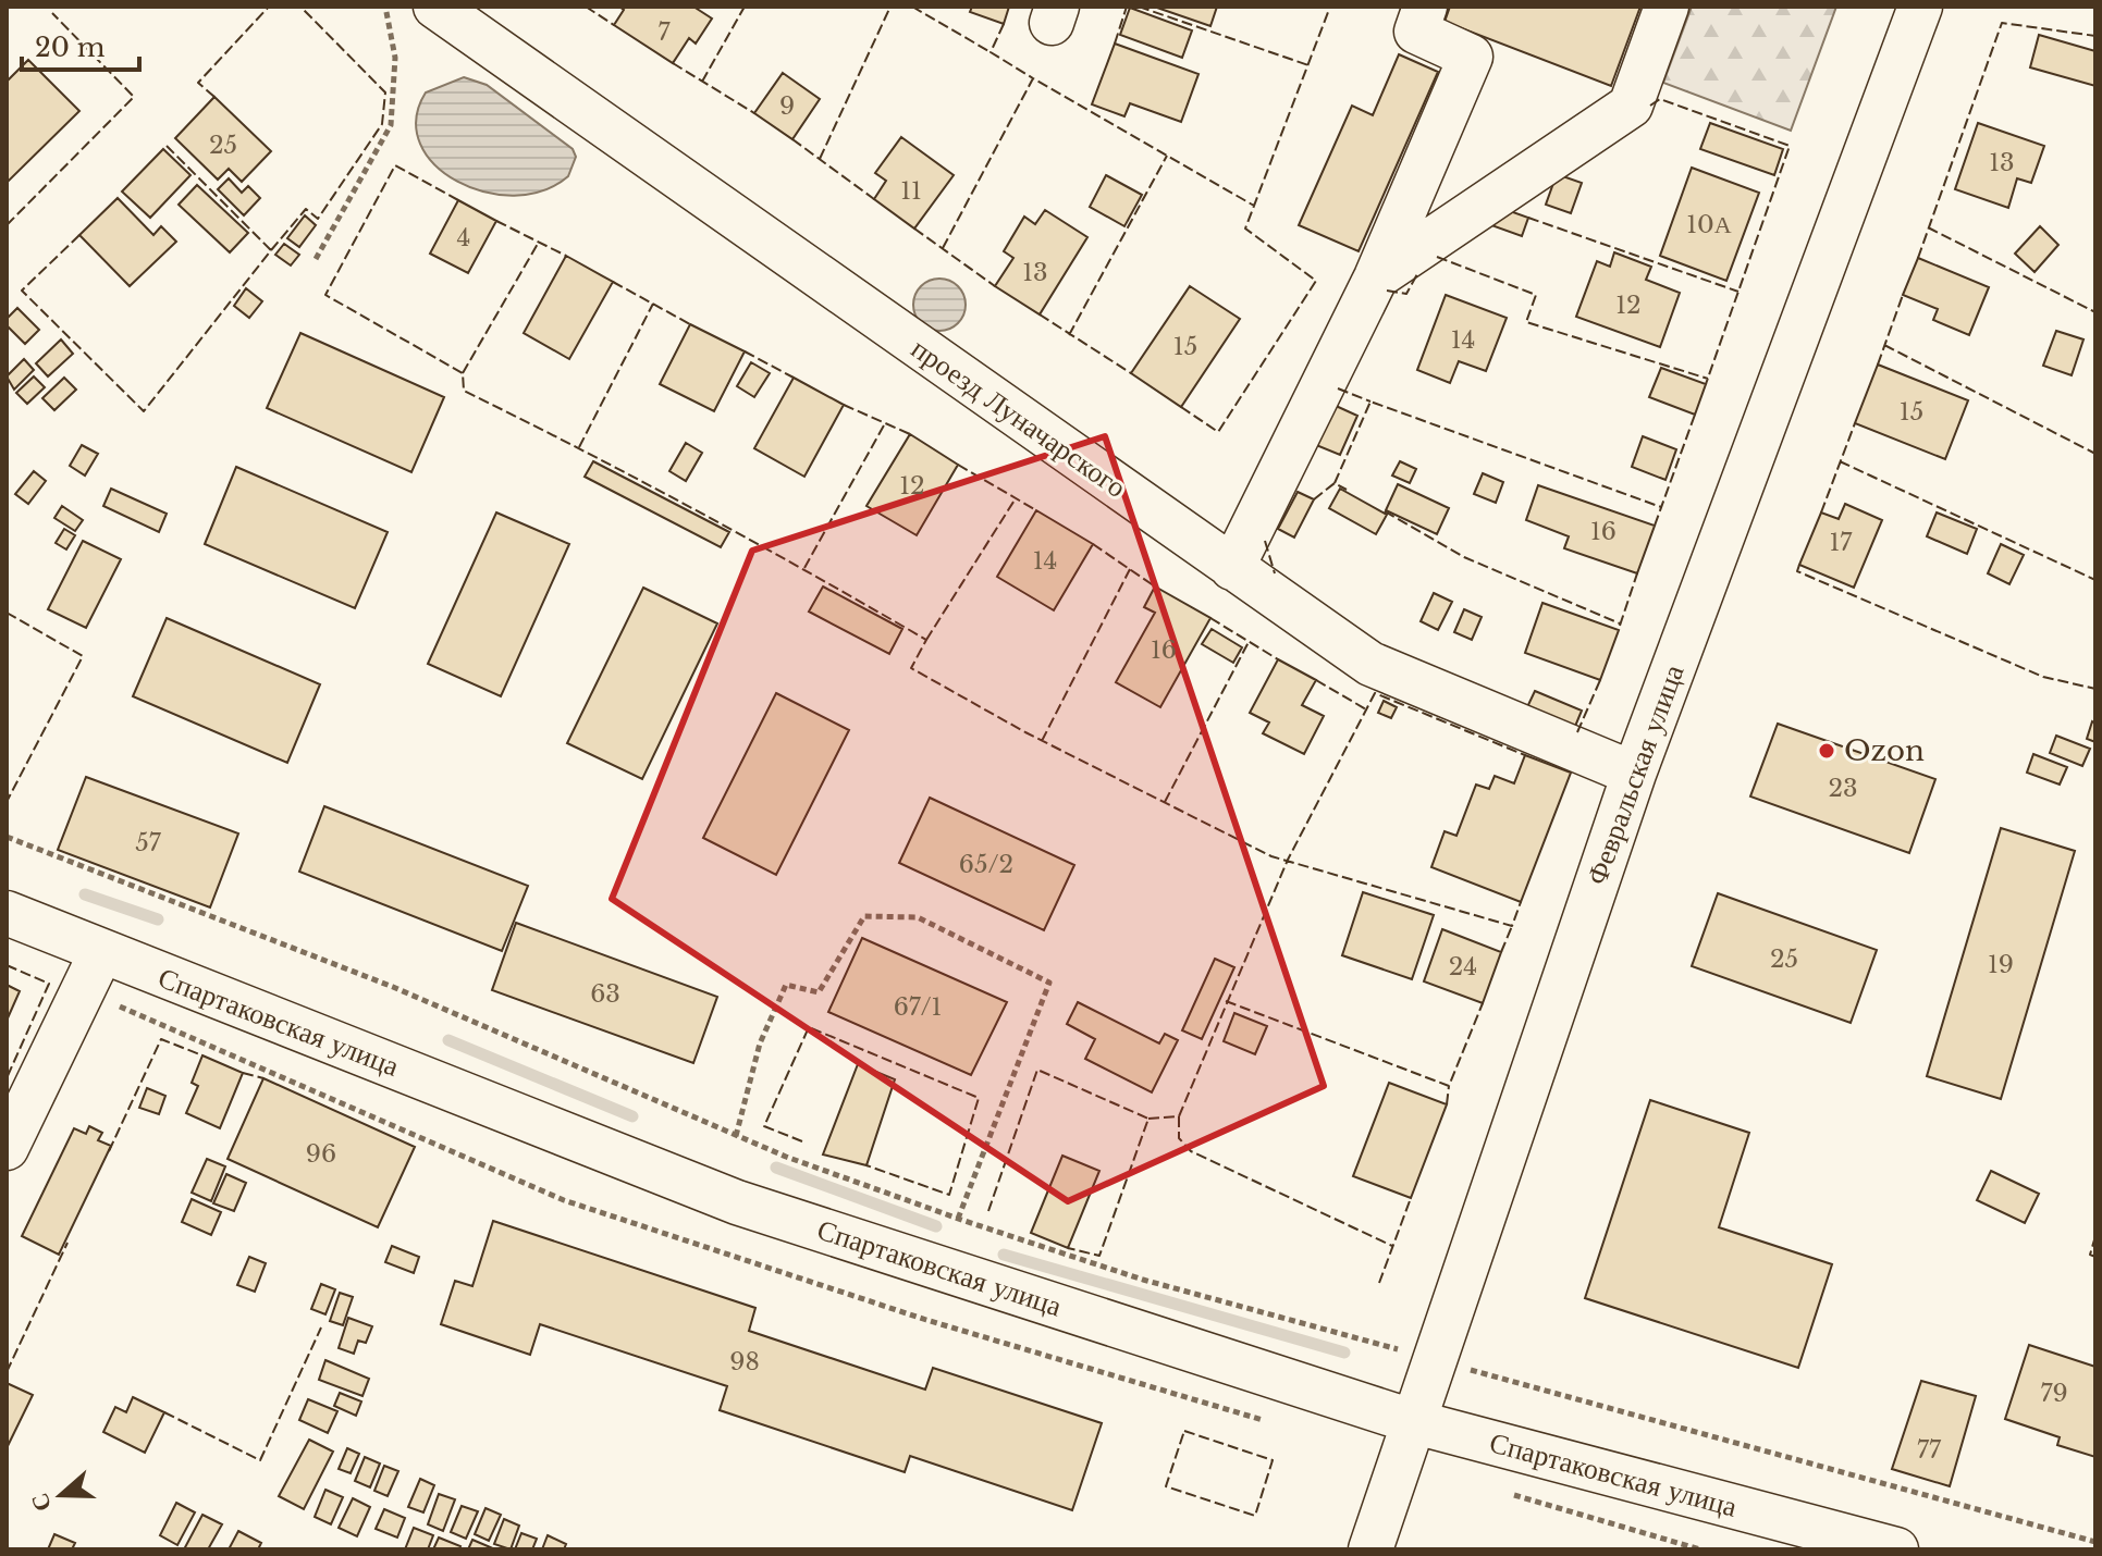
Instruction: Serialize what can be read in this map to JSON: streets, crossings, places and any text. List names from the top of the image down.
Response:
{
  "streets": {
    "street": ["проезд Луначарского", "Февральская улица", "Спартаковская улица"]
  },
  "crossings": [
    ["проезд Луначарского", "Февральская улица"],
    ["Февральская улица", "Спартаковская улица"]
  ],
  "places": ["Ozon"],
  "house_numbers": [
    "7",
    "9",
    "25",
    "13",
    "11",
    "10А",
    "4",
    "13",
    "12",
    "14",
    "15",
    "15",
    "12",
    "16",
    "17",
    "14",
    "16",
    "23",
    "57",
    "65/2",
    "25",
    "19",
    "24",
    "63",
    "67/1",
    "96",
    "98",
    "79",
    "77"
  ],
  "scale_bar": "20 m",
  "north": "left"
}
